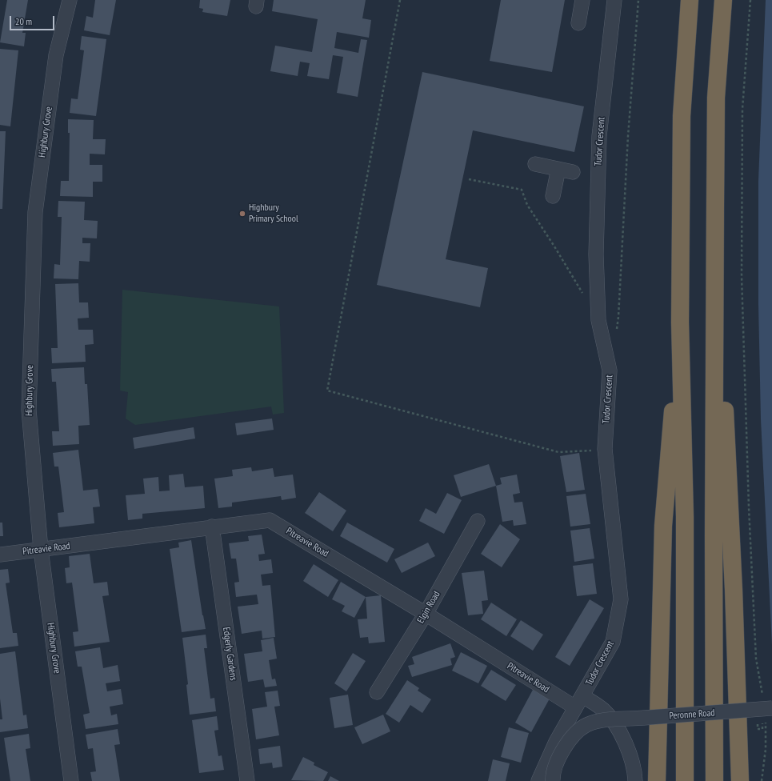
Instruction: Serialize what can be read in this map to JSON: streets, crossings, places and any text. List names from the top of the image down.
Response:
{
  "streets": {
    "street": [
      "Highbury Grove",
      "Tudor Crescent",
      "Pitreavie Road",
      "Elgin Road",
      "Edgerly Gardens",
      "Peronne Road"
    ]
  },
  "crossings": [
    ["Highbury Grove", "Pitreavie Road"],
    ["Tudor Crescent", "Pitreavie Road"],
    ["Pitreavie Road", "Elgin Road"],
    ["Pitreavie Road", "Edgerly Gardens"]
  ],
  "places": ["Highbury Primary School"],
  "scale_bar": "20 m"
}
